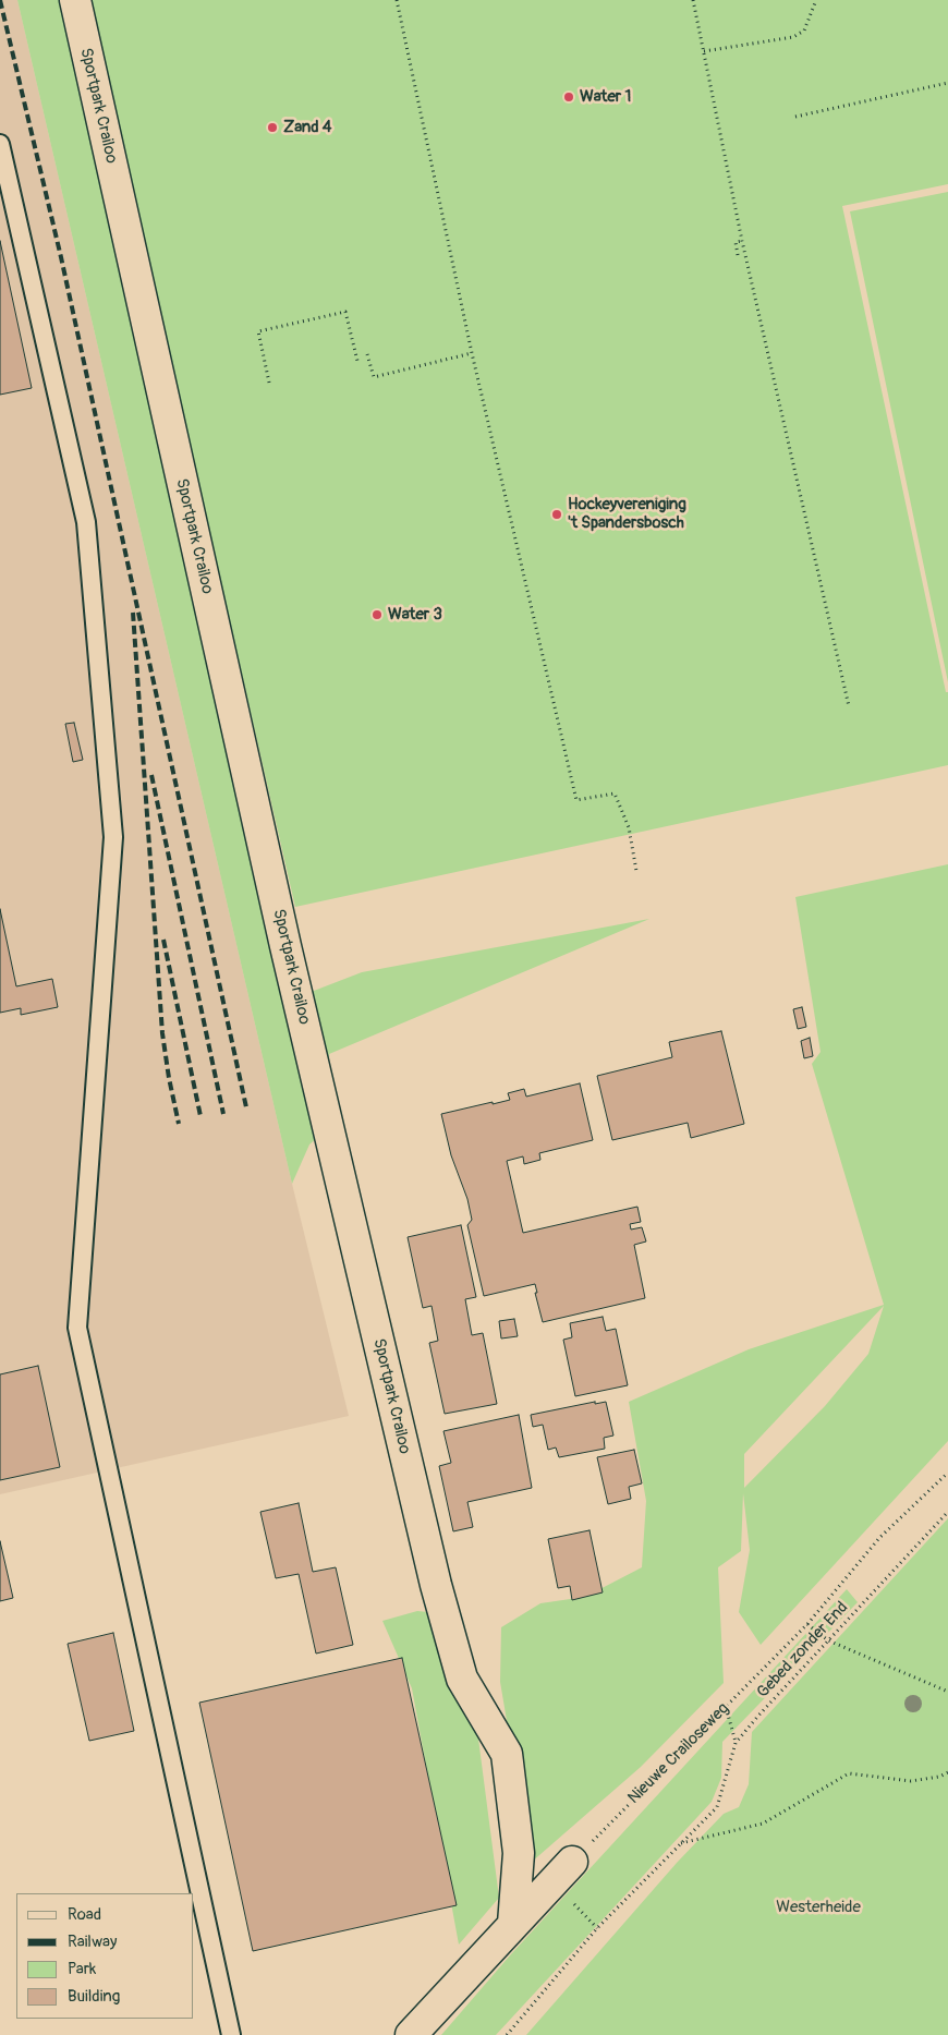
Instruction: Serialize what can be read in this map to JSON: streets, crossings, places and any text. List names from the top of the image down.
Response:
{
  "streets": {
    "street": ["Sportpark Crailoo"],
    "path": ["Gebed zonder End", "Nieuwe Crailoseweg"]
  },
  "parks": ["Westerheide"],
  "places": [
    "Water 1",
    "Zand 4",
    "Hockeyvereniging 't Spandersbosch",
    "Water 3"
  ],
  "legend": [
    "Road",
    "Railway",
    "Park",
    "Building"
  ]
}
